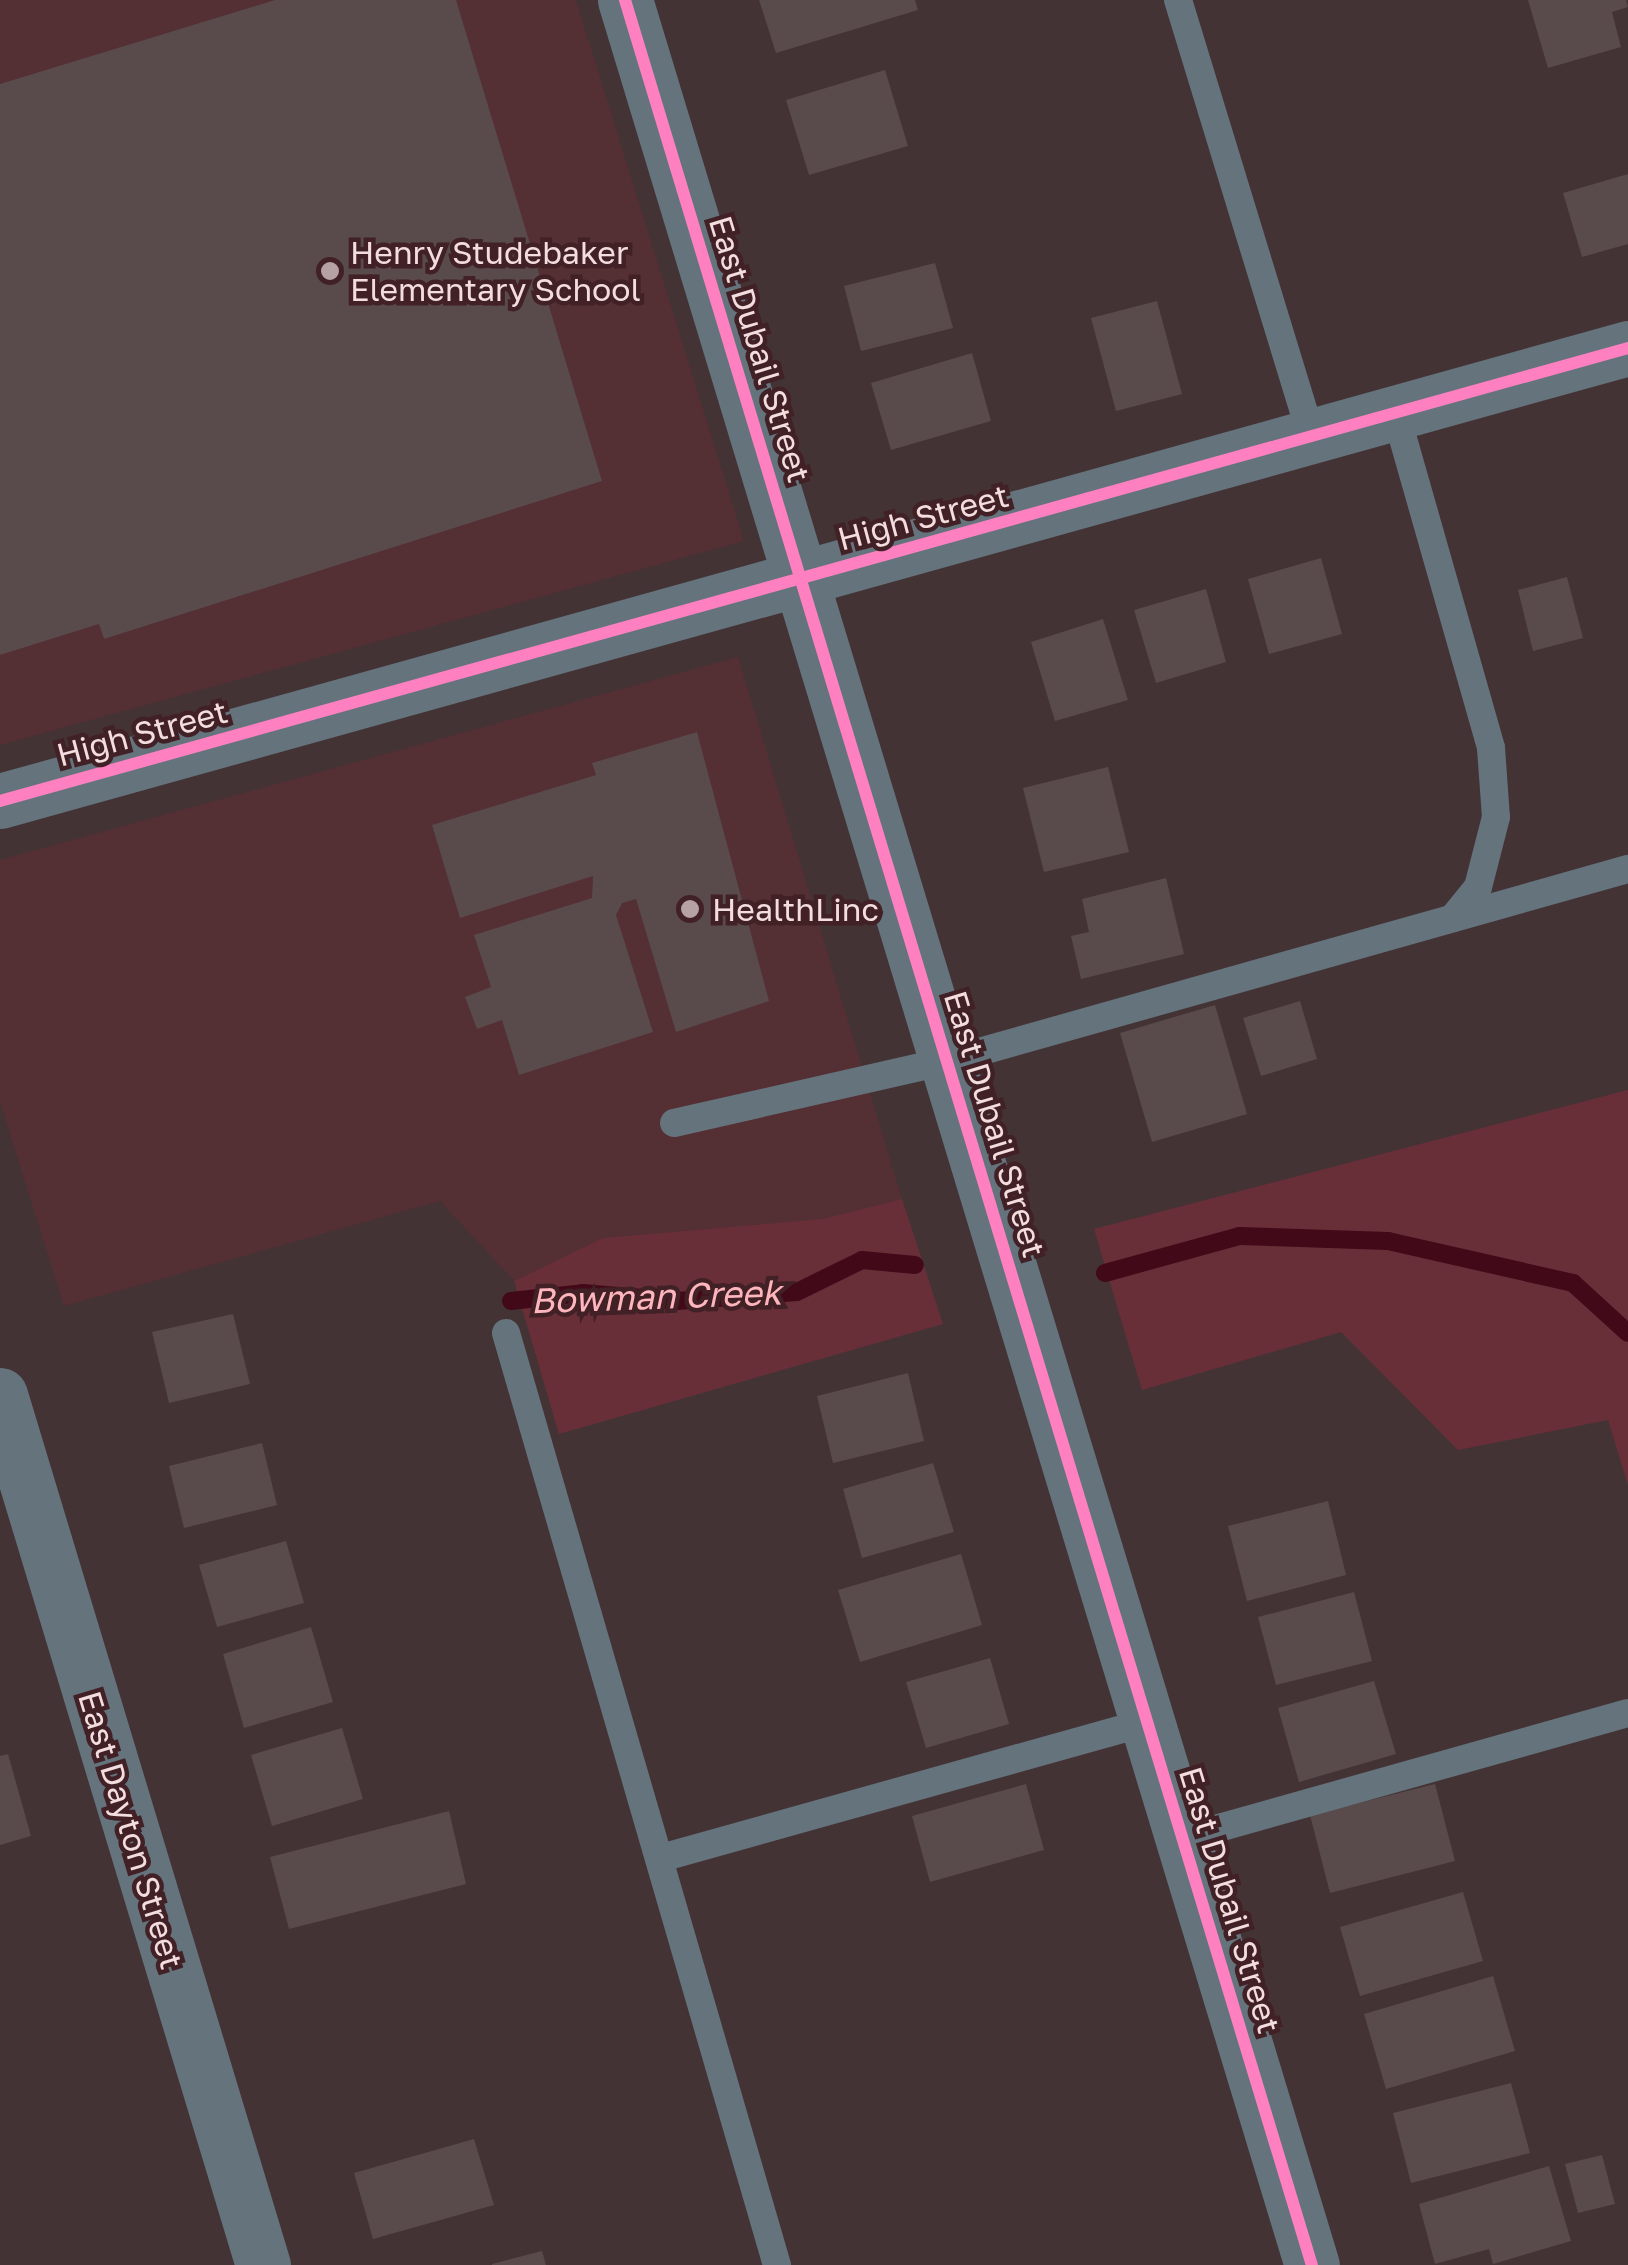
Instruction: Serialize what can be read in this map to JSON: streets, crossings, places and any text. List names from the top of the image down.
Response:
{
  "streets": {
    "street": ["East Dubail Street", "High Street", "East Dayton Street"]
  },
  "crossings": [
    ["East Dubail Street", "High Street"]
  ],
  "water": ["Bowman Creek"],
  "places": ["Henry Studebaker Elementary School", "HealthLinc"]
}
